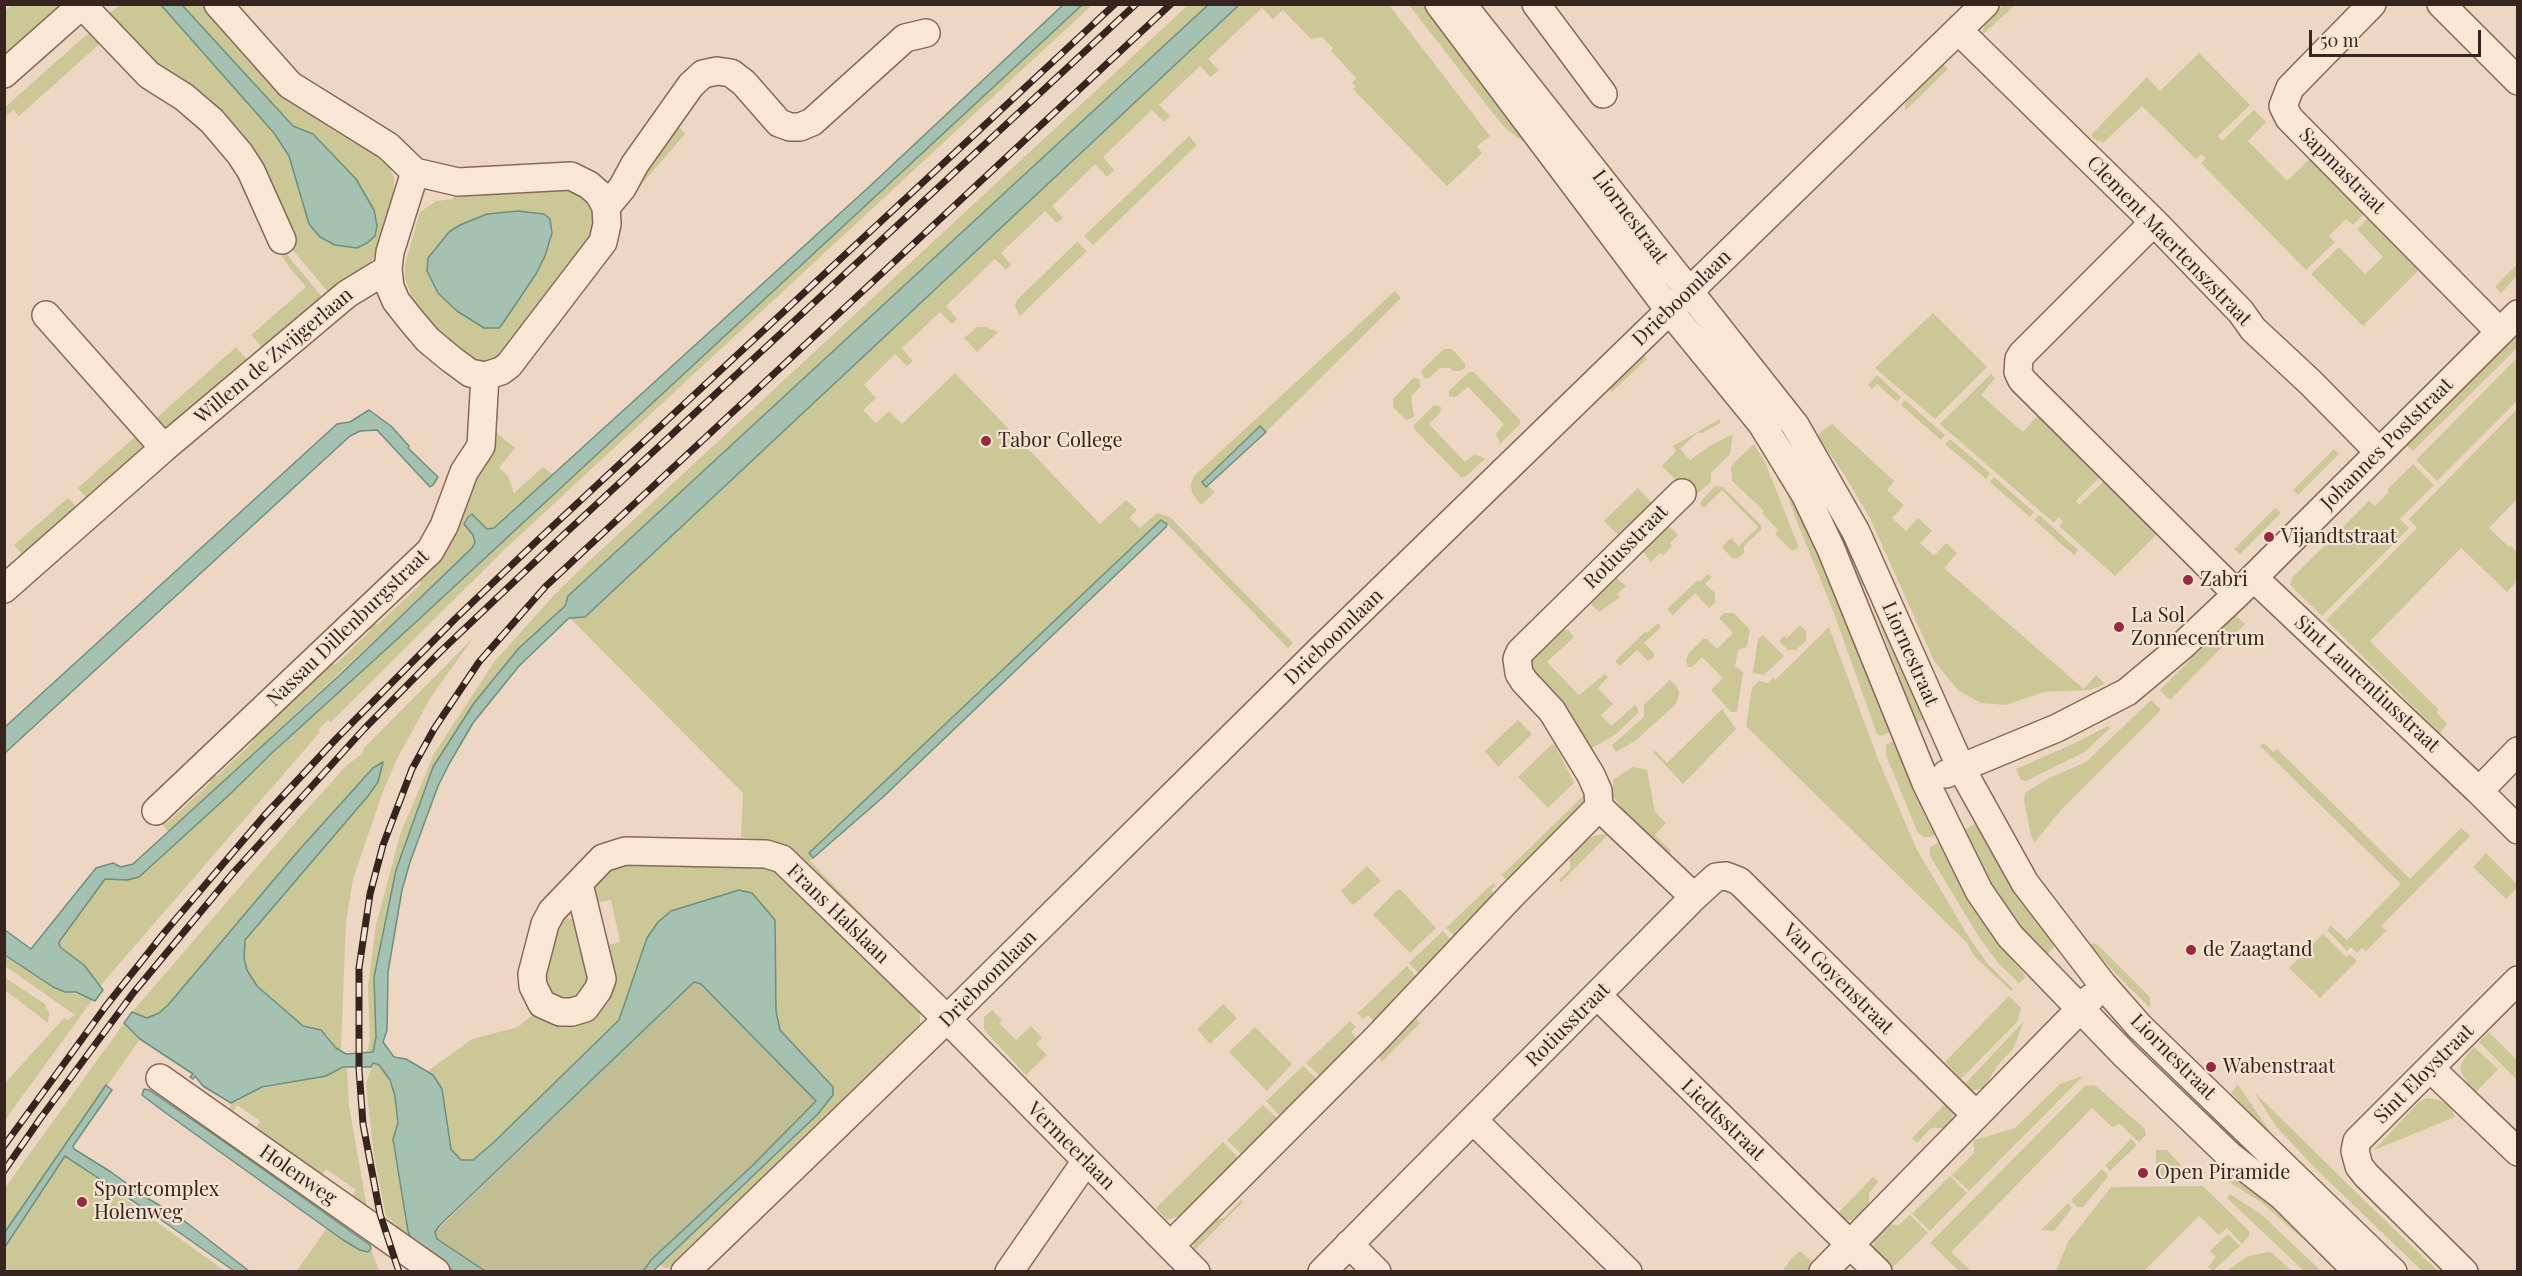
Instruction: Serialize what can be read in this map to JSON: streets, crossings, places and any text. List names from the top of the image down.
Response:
{
  "streets": {
    "street": [
      "Sapmastraat",
      "Liornestraat",
      "Clement Maertenszstraat",
      "Drieboomlaan",
      "Willem de Zwijgerlaan",
      "Johannes Poststraat",
      "Rotiusstraat",
      "Nassau Dillenburgstraat",
      "Sint Laurentiusstraat",
      "Frans Halslaan",
      "Van Goyenstraat",
      "Sint Eloystraat",
      "Liedtsstraat",
      "Vermeerlaan",
      "Holenweg"
    ]
  },
  "crossings": [
    ["Sapmastraat", "Johannes Poststraat"],
    ["Liornestraat", "Drieboomlaan"],
    ["Liornestraat", "Johannes Poststraat"],
    ["Clement Maertenszstraat", "Drieboomlaan"],
    ["Clement Maertenszstraat", "Johannes Poststraat"],
    ["Drieboomlaan", "Frans Halslaan"],
    ["Drieboomlaan", "Vermeerlaan"],
    ["Johannes Poststraat", "Sint Laurentiusstraat"],
    ["Rotiusstraat", "Van Goyenstraat"],
    ["Rotiusstraat", "Liedtsstraat"],
    ["Frans Halslaan", "Vermeerlaan"]
  ],
  "places": [
    "Tabor College",
    "Vijandtstraat",
    "Zabri",
    "La Sol Zonnecentrum",
    "de Zaagtand",
    "Wabenstraat",
    "Open Piramide",
    "Sportcomplex Holenweg"
  ],
  "scale_bar": "50 m"
}
